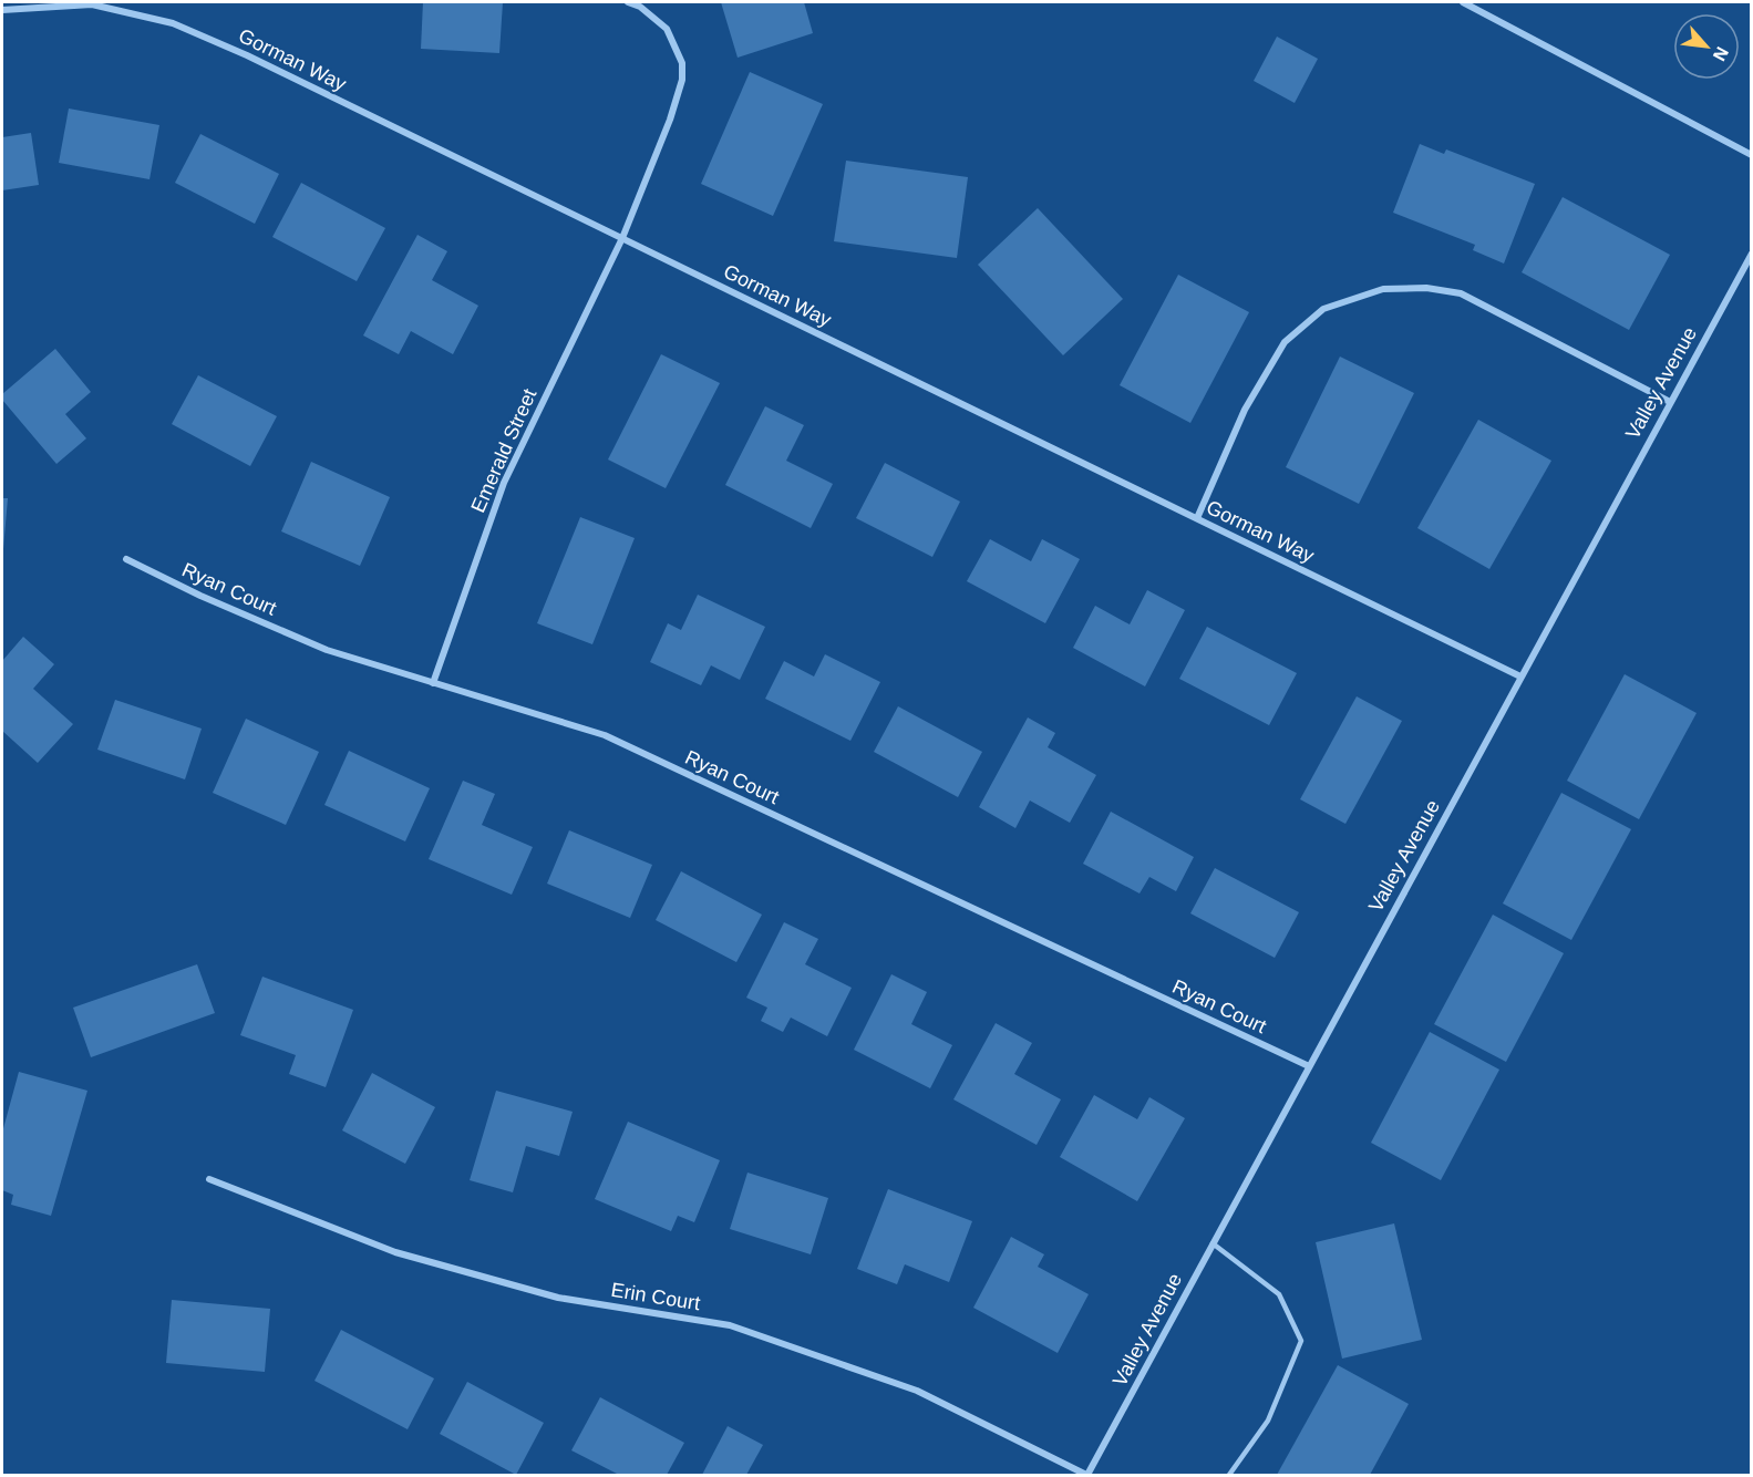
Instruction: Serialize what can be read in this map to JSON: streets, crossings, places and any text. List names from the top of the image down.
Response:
{
  "streets": {
    "street": [
      "Gorman Way",
      "Valley Avenue",
      "Emerald Street",
      "Ryan Court",
      "Erin Court"
    ]
  },
  "crossings": [
    ["Gorman Way", "Valley Avenue"],
    ["Gorman Way", "Emerald Street"],
    ["Valley Avenue", "Ryan Court"],
    ["Valley Avenue", "Erin Court"],
    ["Emerald Street", "Ryan Court"]
  ],
  "north": "bottom right"
}
